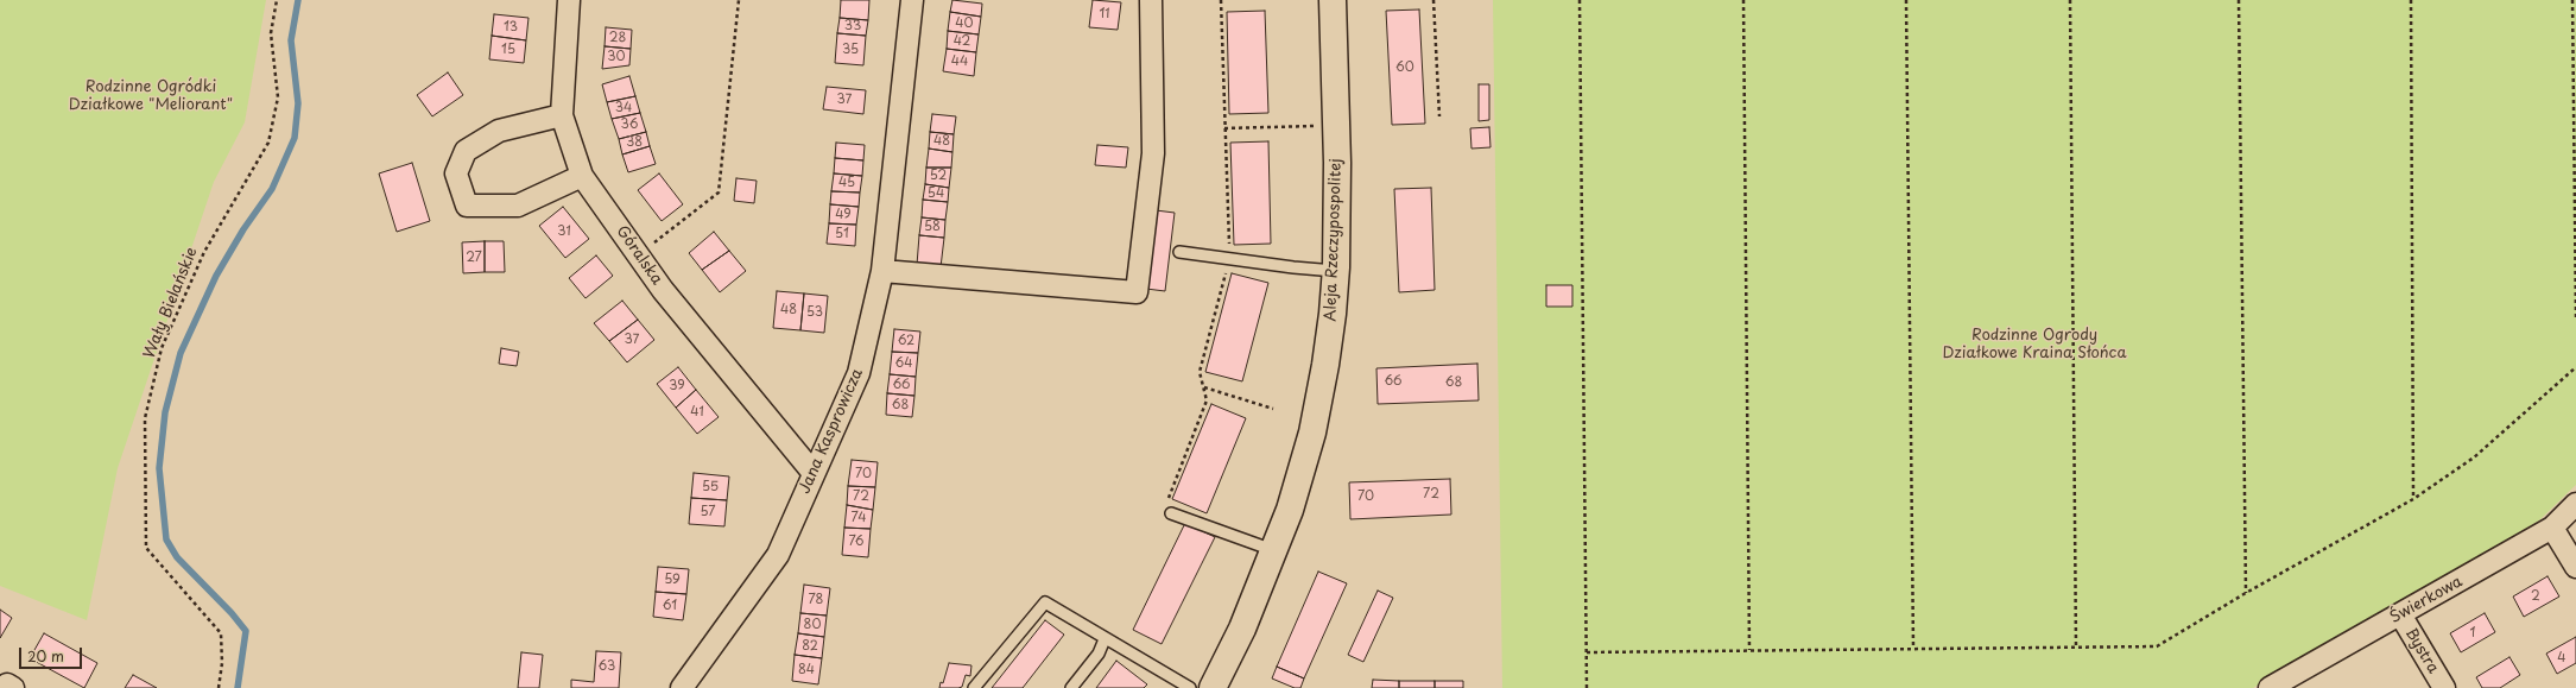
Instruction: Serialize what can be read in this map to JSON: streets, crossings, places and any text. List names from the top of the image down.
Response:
{
  "streets": {
    "street": [
      "Aleja Rzeczypospolitej",
      "Góralska",
      "Jana Kasprowicza",
      "Świerkowa",
      "Bystra"
    ],
    "path": ["Wały Bielańskie"]
  },
  "crossings": [
    ["Góralska", "Jana Kasprowicza"],
    ["Świerkowa", "Bystra"]
  ],
  "parks": ["Rodzinne Ogródki Działkowe \"Meliorant\"", "Rodzinne Ogrody Działkowe Kraina Słońca"],
  "house_numbers": [
    "11",
    "40",
    "33",
    "13",
    "28",
    "42",
    "15",
    "35",
    "30",
    "44",
    "60",
    "37",
    "34",
    "36",
    "48",
    "38",
    "52",
    "45",
    "54",
    "49",
    "58",
    "31",
    "51",
    "27",
    "48",
    "53",
    "37",
    "62",
    "64",
    "66",
    "68",
    "66",
    "39",
    "68",
    "41",
    "70",
    "55",
    "72",
    "72",
    "70",
    "57",
    "74",
    "76",
    "59",
    "2",
    "78",
    "61",
    "80",
    "1",
    "82",
    "4",
    "63",
    "84"
  ],
  "scale_bar": "20 m"
}
